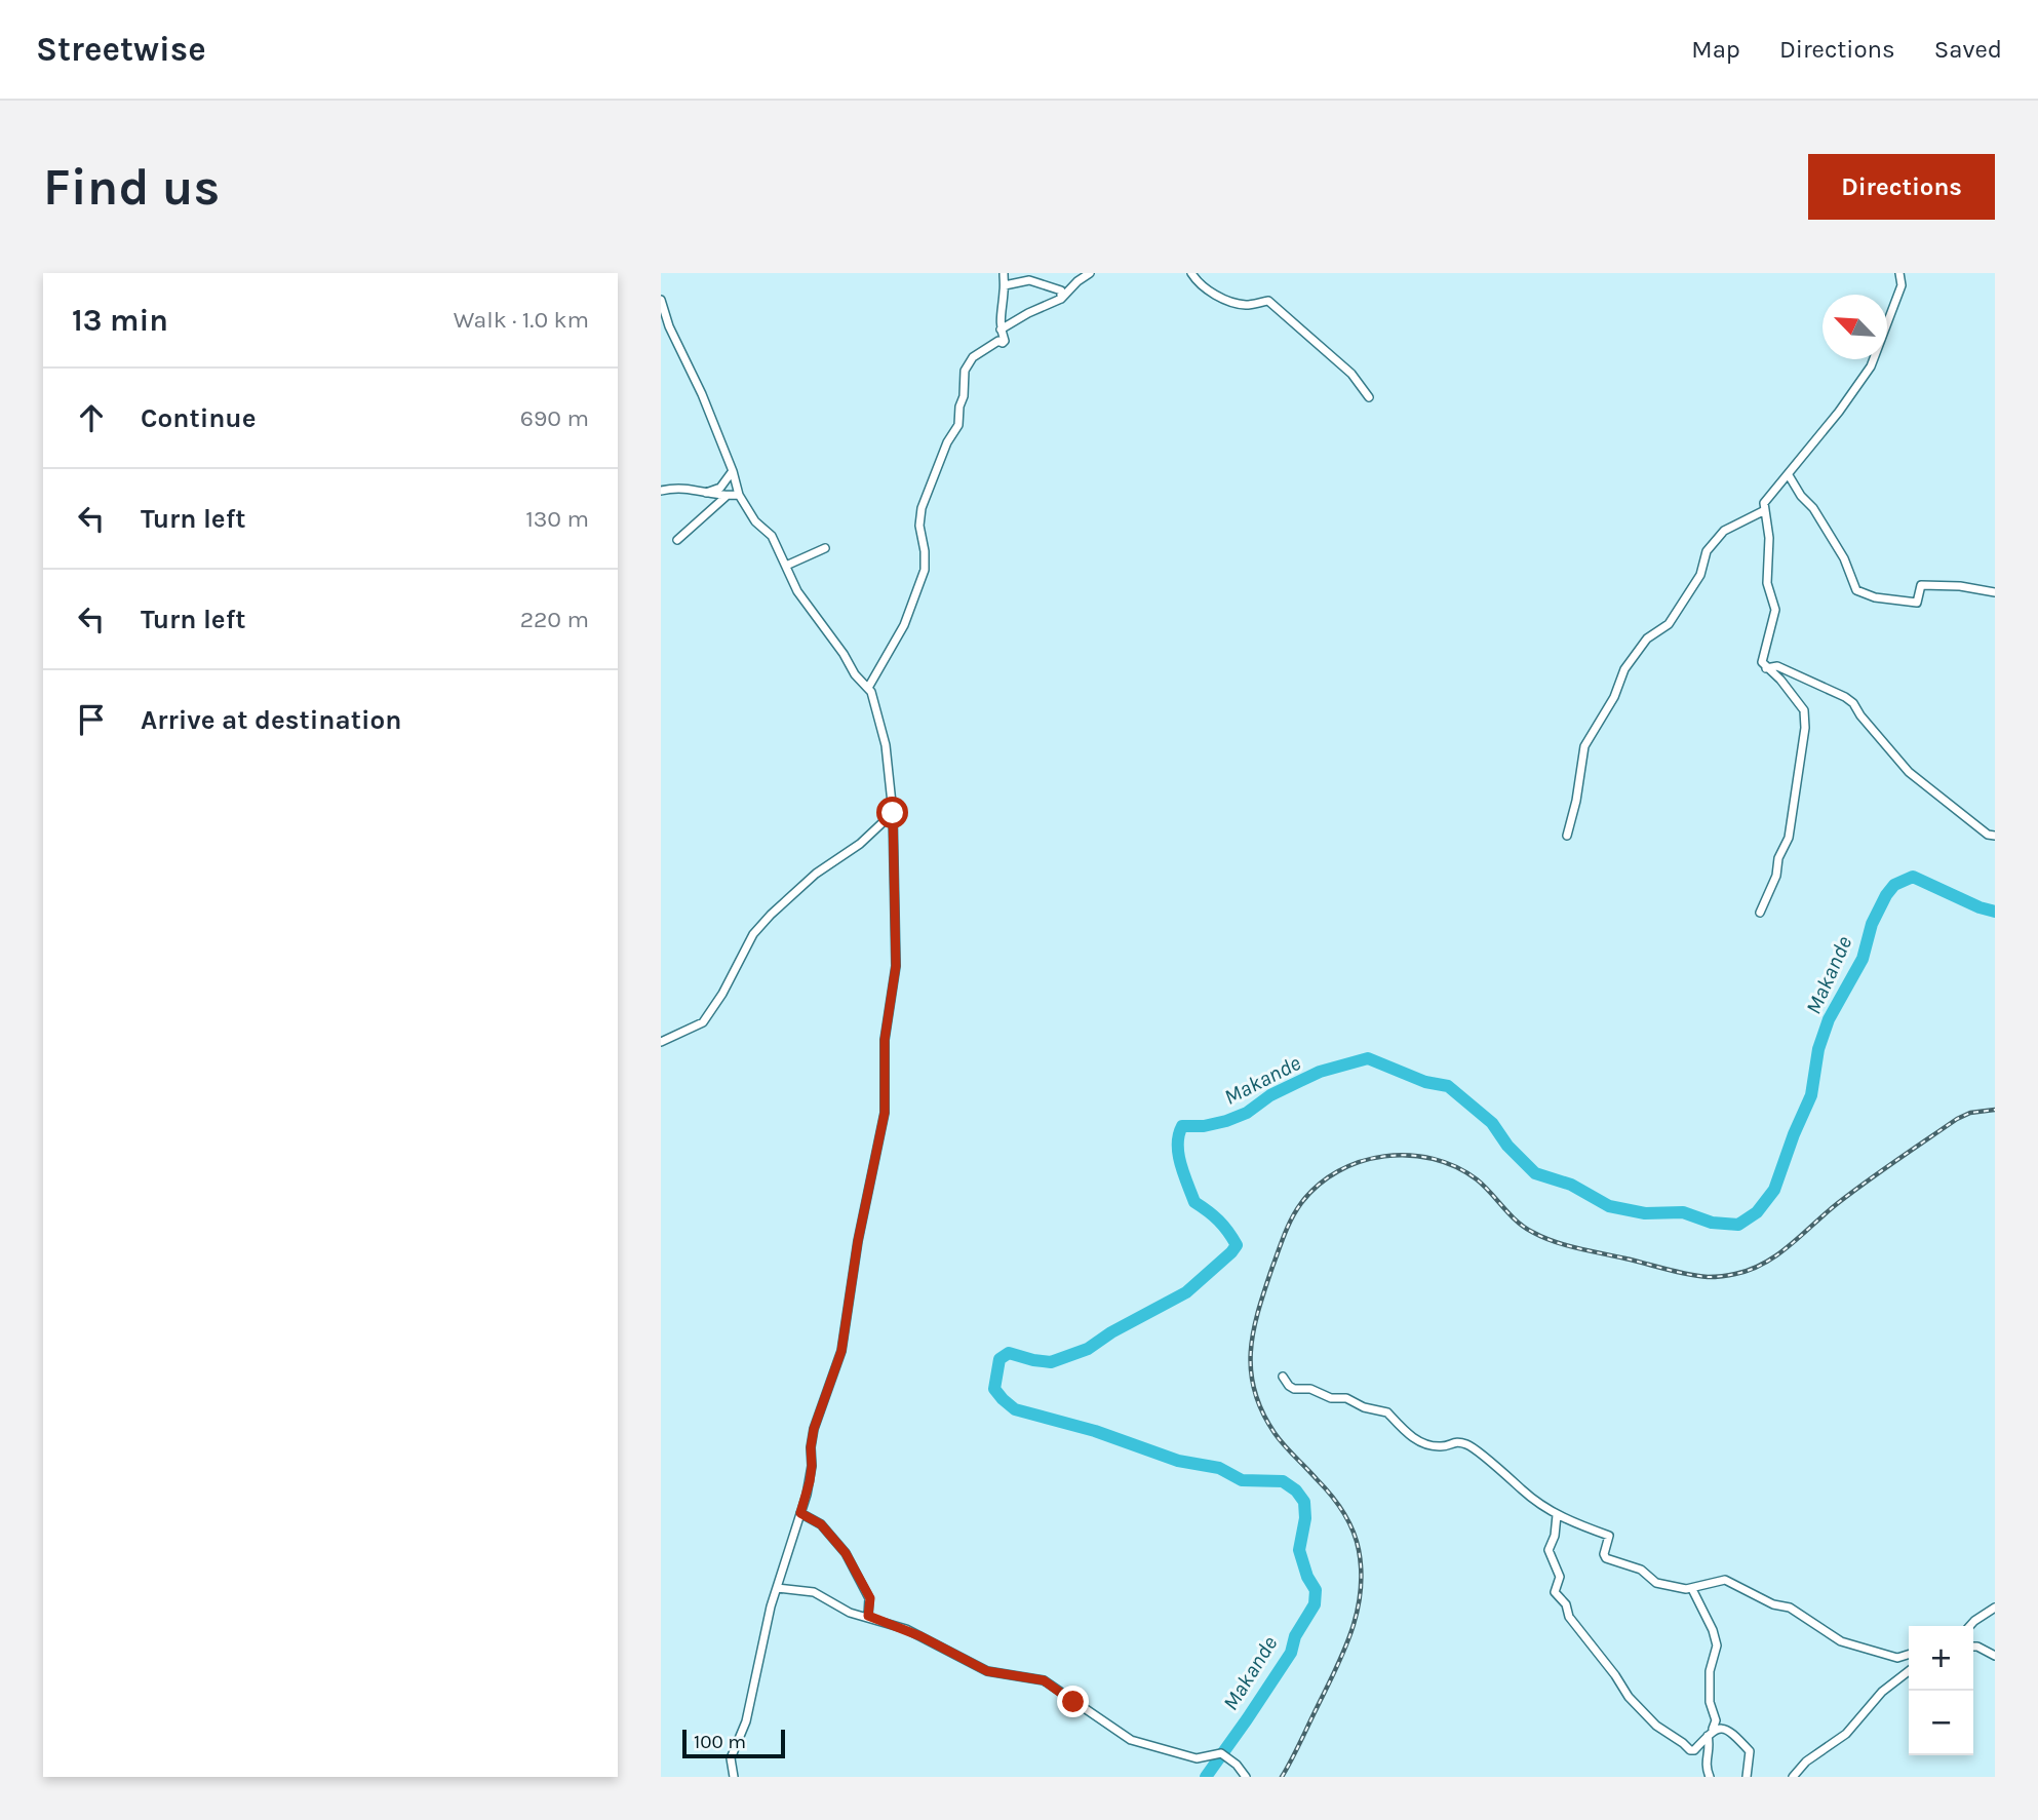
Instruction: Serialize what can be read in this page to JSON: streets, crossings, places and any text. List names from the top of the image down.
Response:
{
  "water": ["Makande"],
  "scale_bar": "100 m",
  "north": "top left",
  "page": {
    "header": "Streetwise",
    "nav": ["Map", "Directions", "Saved"],
    "buttons": "Directions",
    "title": "Find us",
    "heading": ["13 min", "Walk · 1.0 km"],
    "list": [
      ["Continue", "690 m"],
      ["Turn left", "130 m"],
      ["Turn left", "220 m"],
      "Arrive at destination"
    ],
    "map_buttons": ["+", "−"],
    "scale": "100 m"
  }
}
